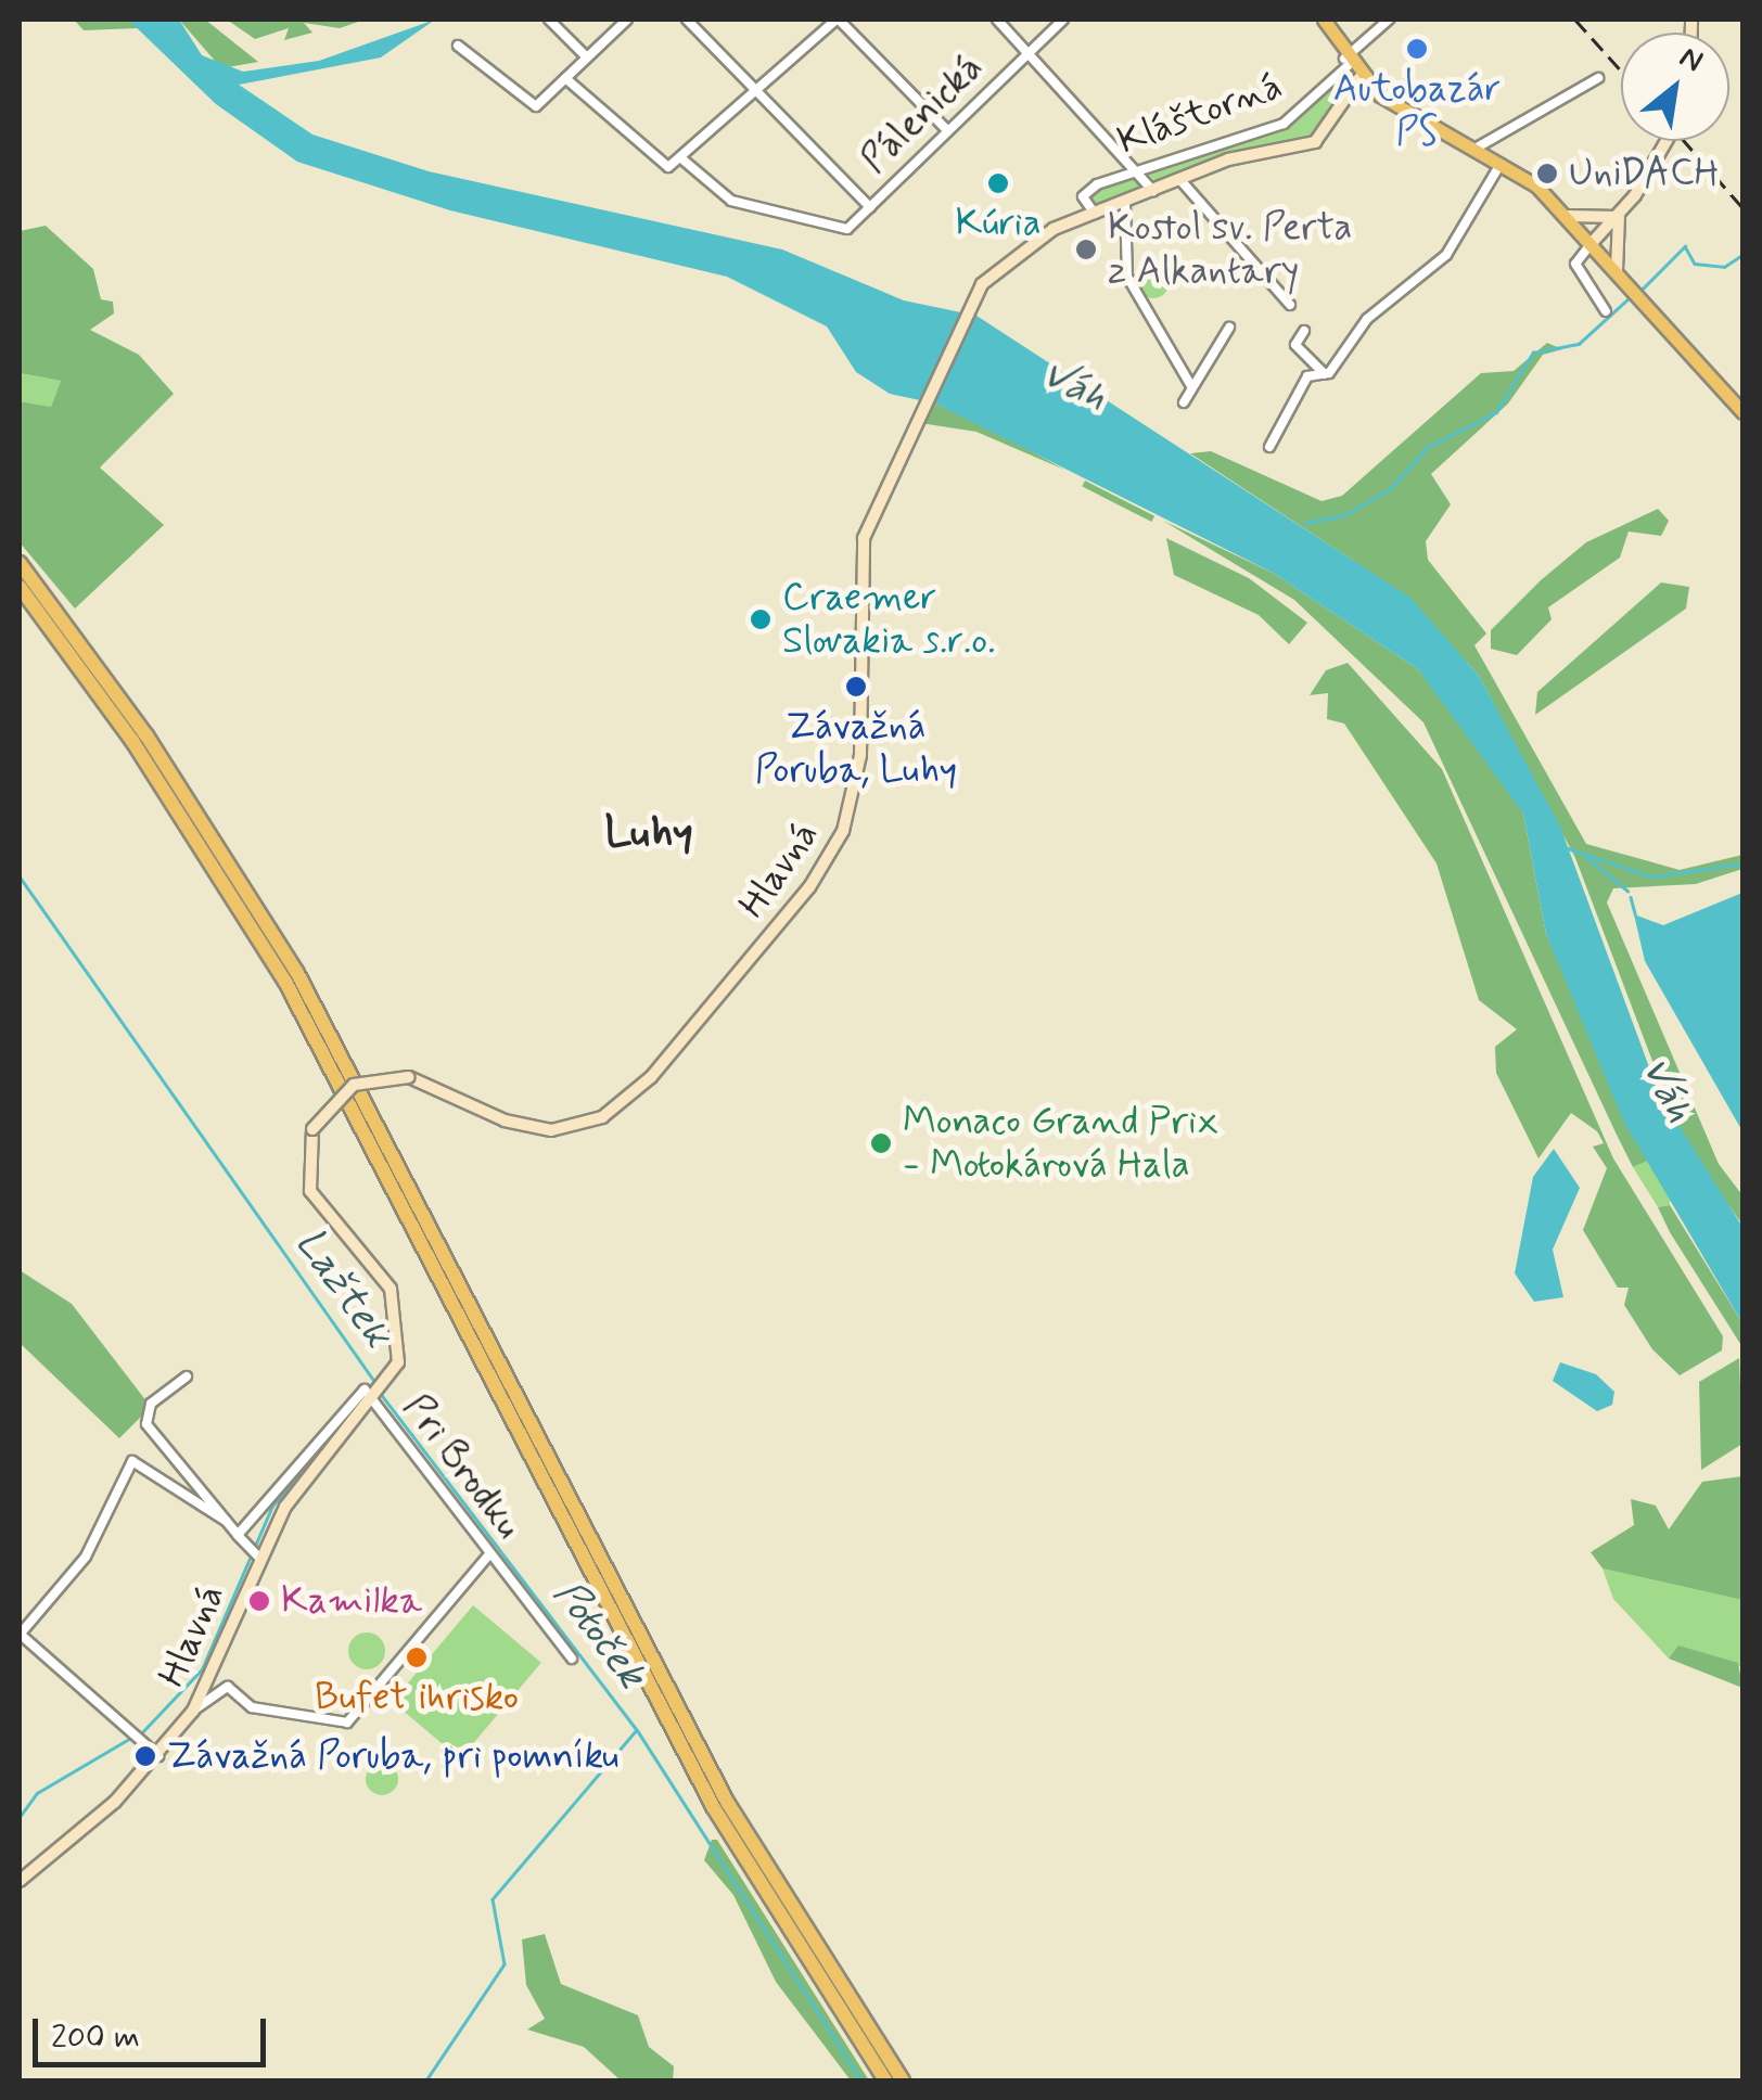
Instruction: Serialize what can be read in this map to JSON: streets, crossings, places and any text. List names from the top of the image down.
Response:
{
  "streets": {
    "street": [
      "Pálenická",
      "Kláštorná",
      "Hlavná",
      "Pri Brodku"
    ]
  },
  "crossings": [
    ["Kláštorná", "Hlavná"],
    ["Hlavná", "Pri Brodku"]
  ],
  "districts": ["Luhy"],
  "water": ["Váh", "Lažtek", "Potoček"],
  "places": [
    "Autobazár PS",
    "UniDACH",
    "Kúria",
    "Kostol sv. Perta z Alkantary",
    "Craemer Slovakia s.r.o.",
    "Závažná Poruba, Luhy",
    "Monaco Grand Prix - Motokárová Hala",
    "Kamilka",
    "Bufet ihrisko",
    "Závažná Poruba, pri pomníku"
  ],
  "scale_bar": "200 m",
  "north": "top right"
}
